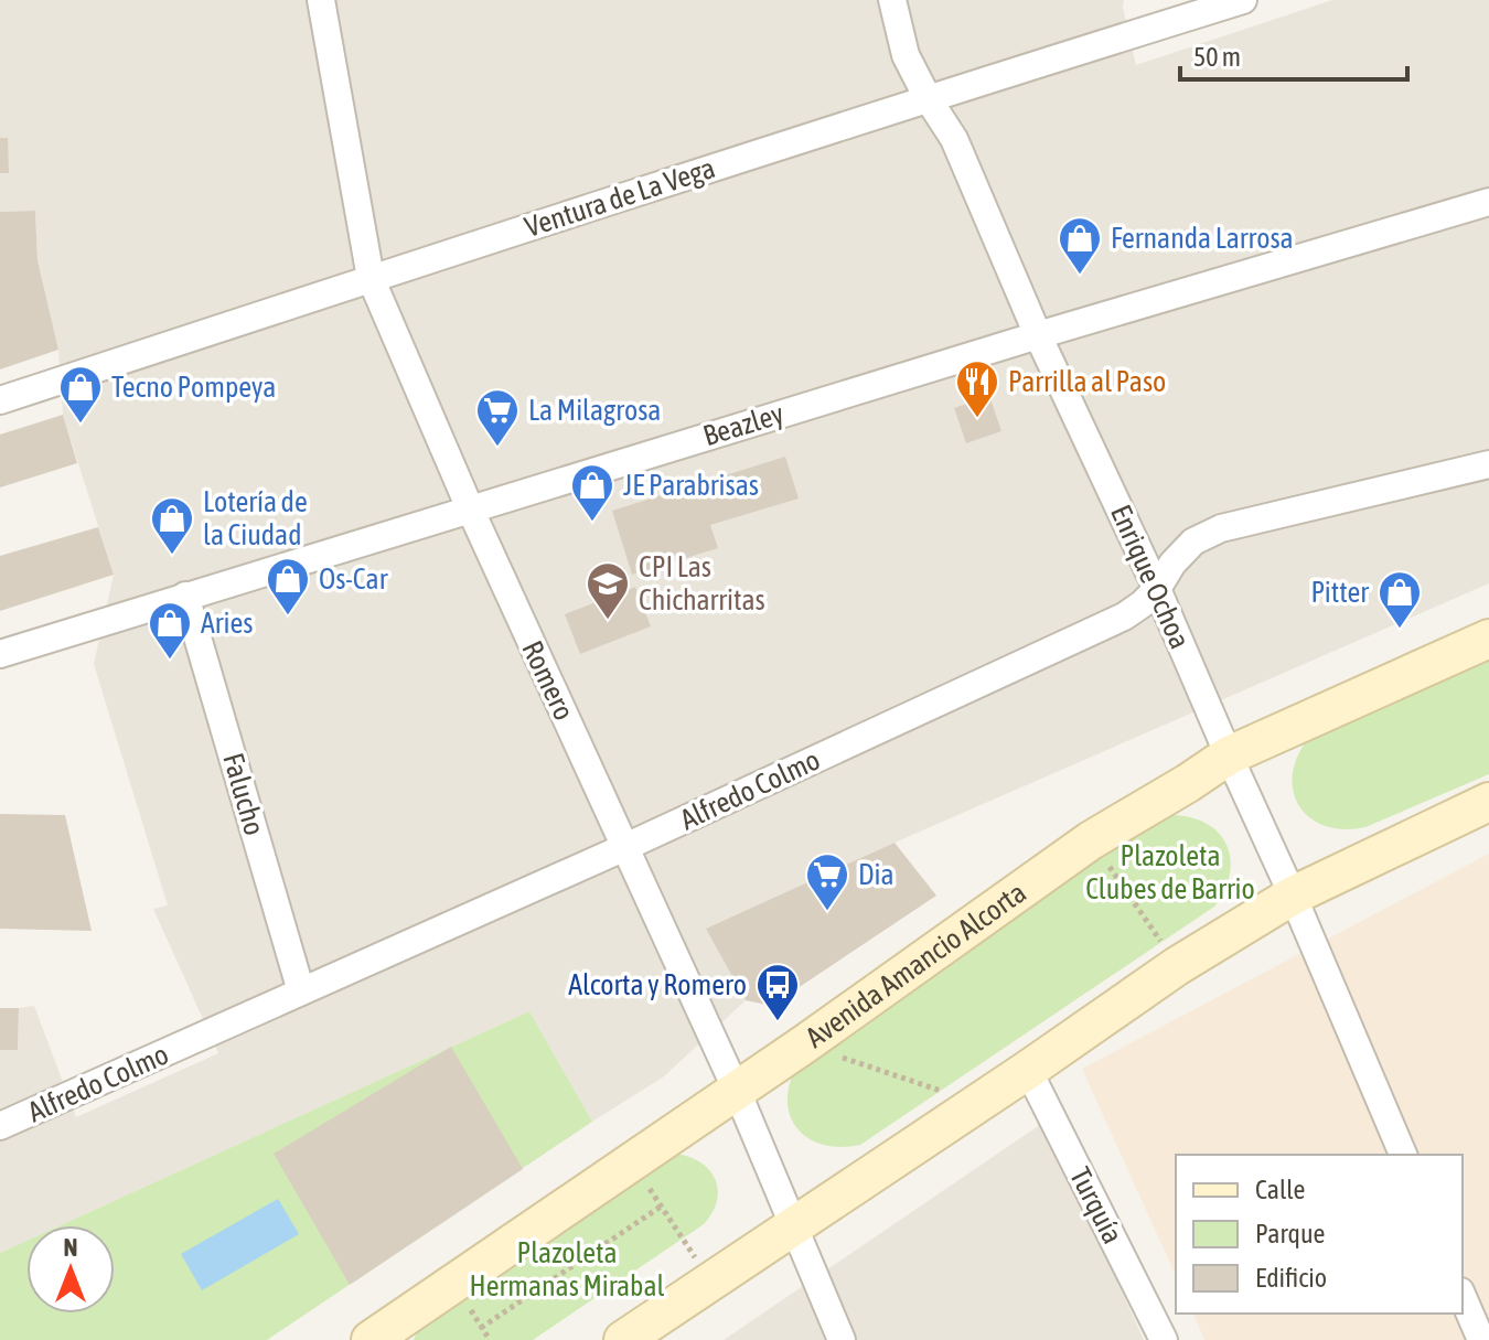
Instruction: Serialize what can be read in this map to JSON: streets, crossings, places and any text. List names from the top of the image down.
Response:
{
  "streets": {
    "main road": ["Avenida Amancio Alcorta"],
    "street": [
      "Ventura de La Vega",
      "Beazley",
      "Enrique Ochoa",
      "Romero",
      "Alfredo Colmo",
      "Falucho",
      "Turquía"
    ]
  },
  "crossings": [
    ["Ventura de La Vega", "Enrique Ochoa"],
    ["Ventura de La Vega", "Romero"],
    ["Beazley", "Enrique Ochoa"],
    ["Beazley", "Romero"],
    ["Beazley", "Falucho"],
    ["Enrique Ochoa", "Alfredo Colmo"],
    ["Enrique Ochoa", "Avenida Amancio Alcorta"],
    ["Romero", "Alfredo Colmo"],
    ["Romero", "Avenida Amancio Alcorta"],
    ["Alfredo Colmo", "Falucho"]
  ],
  "parks": ["Plazoleta Clubes de Barrio", "Plazoleta Hermanas Mirabal"],
  "places": {
    "shop": [
      "Fernanda Larrosa",
      "Tecno Pompeya",
      "JE Parabrisas",
      "Lotería de la Ciudad",
      "Os-Car",
      "Pitter",
      "Aries"
    ],
    "restaurant": ["Parrilla al Paso"],
    "supermarket": ["La Milagrosa", "Dia"],
    "school or university": ["CPI Las Chicharritas"],
    "bus stop": ["Alcorta y Romero"]
  },
  "legend": ["Calle", "Parque", "Edificio"],
  "scale_bar": "50 m",
  "north": "top"
}
